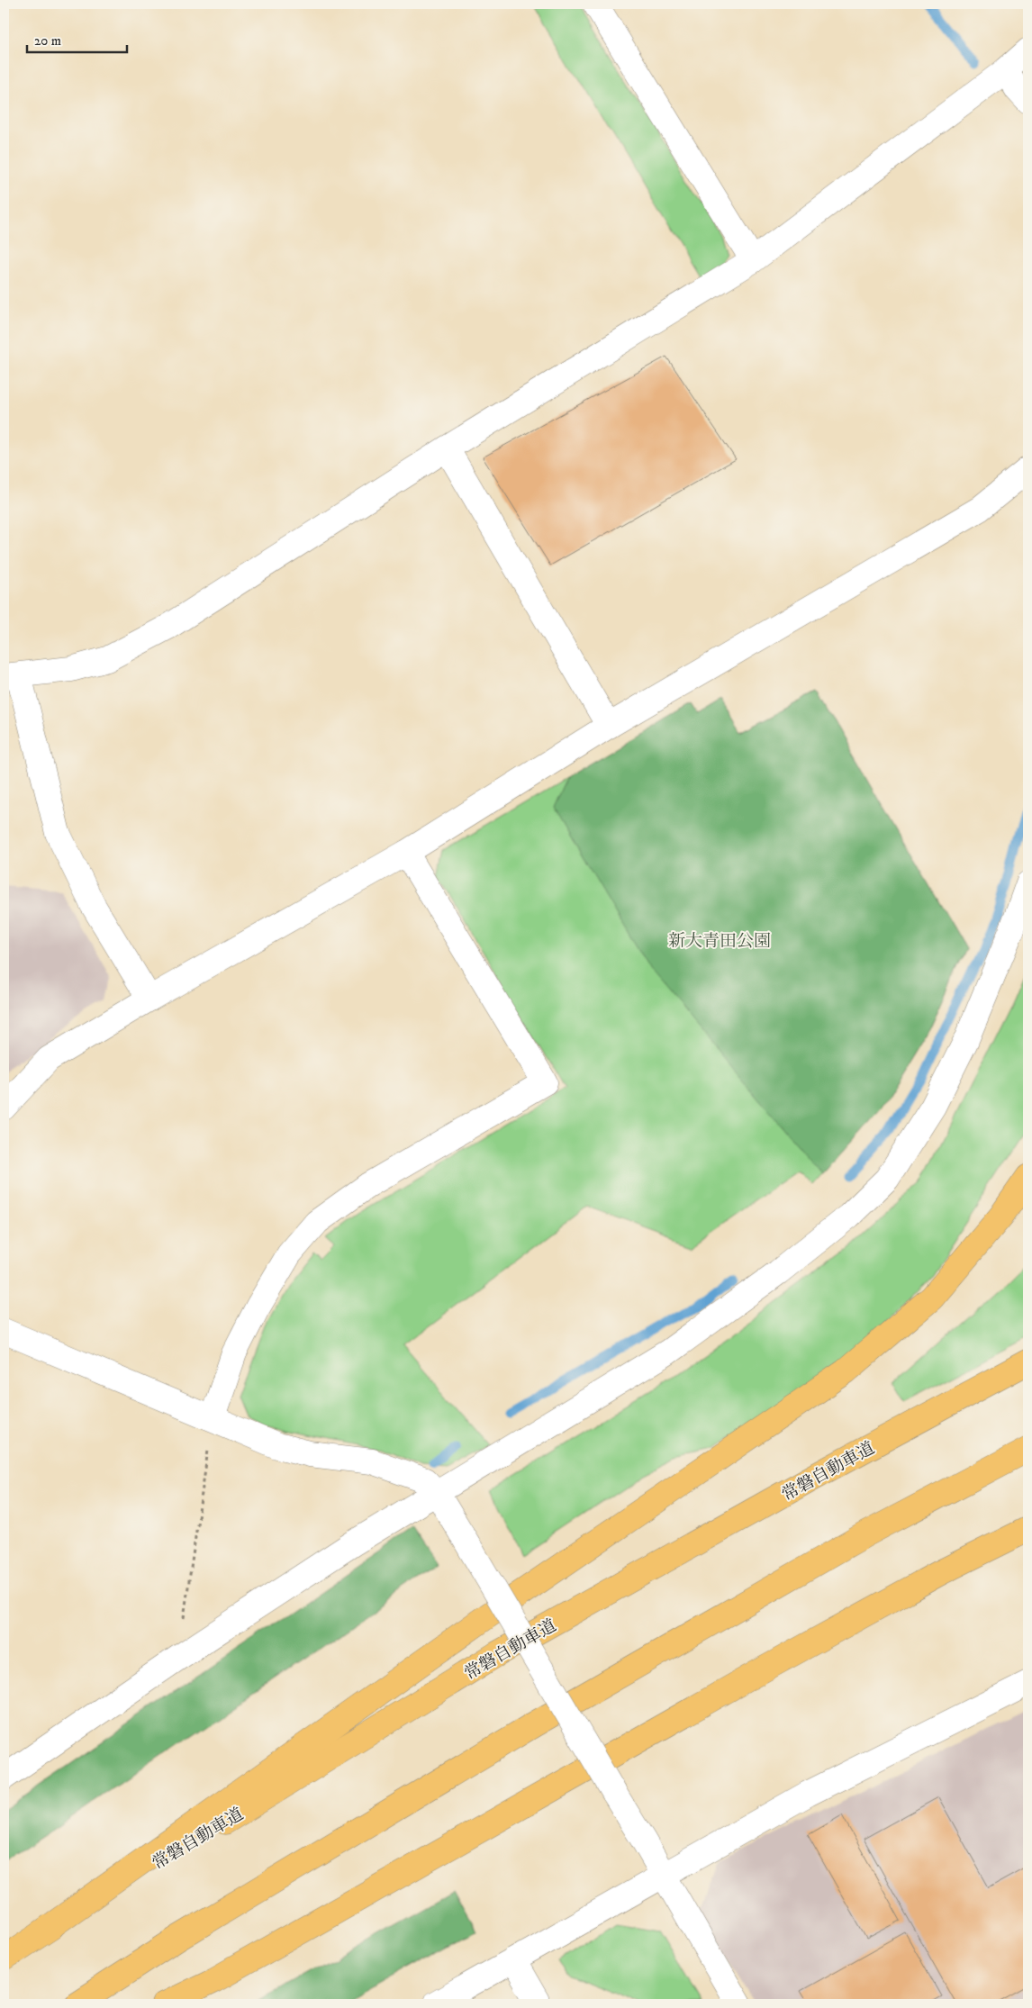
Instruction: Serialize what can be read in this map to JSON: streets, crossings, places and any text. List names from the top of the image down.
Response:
{
  "streets": {
    "highway": ["常磐自動車道"]
  },
  "parks": ["新大青田公園"],
  "scale_bar": "20 m"
}
